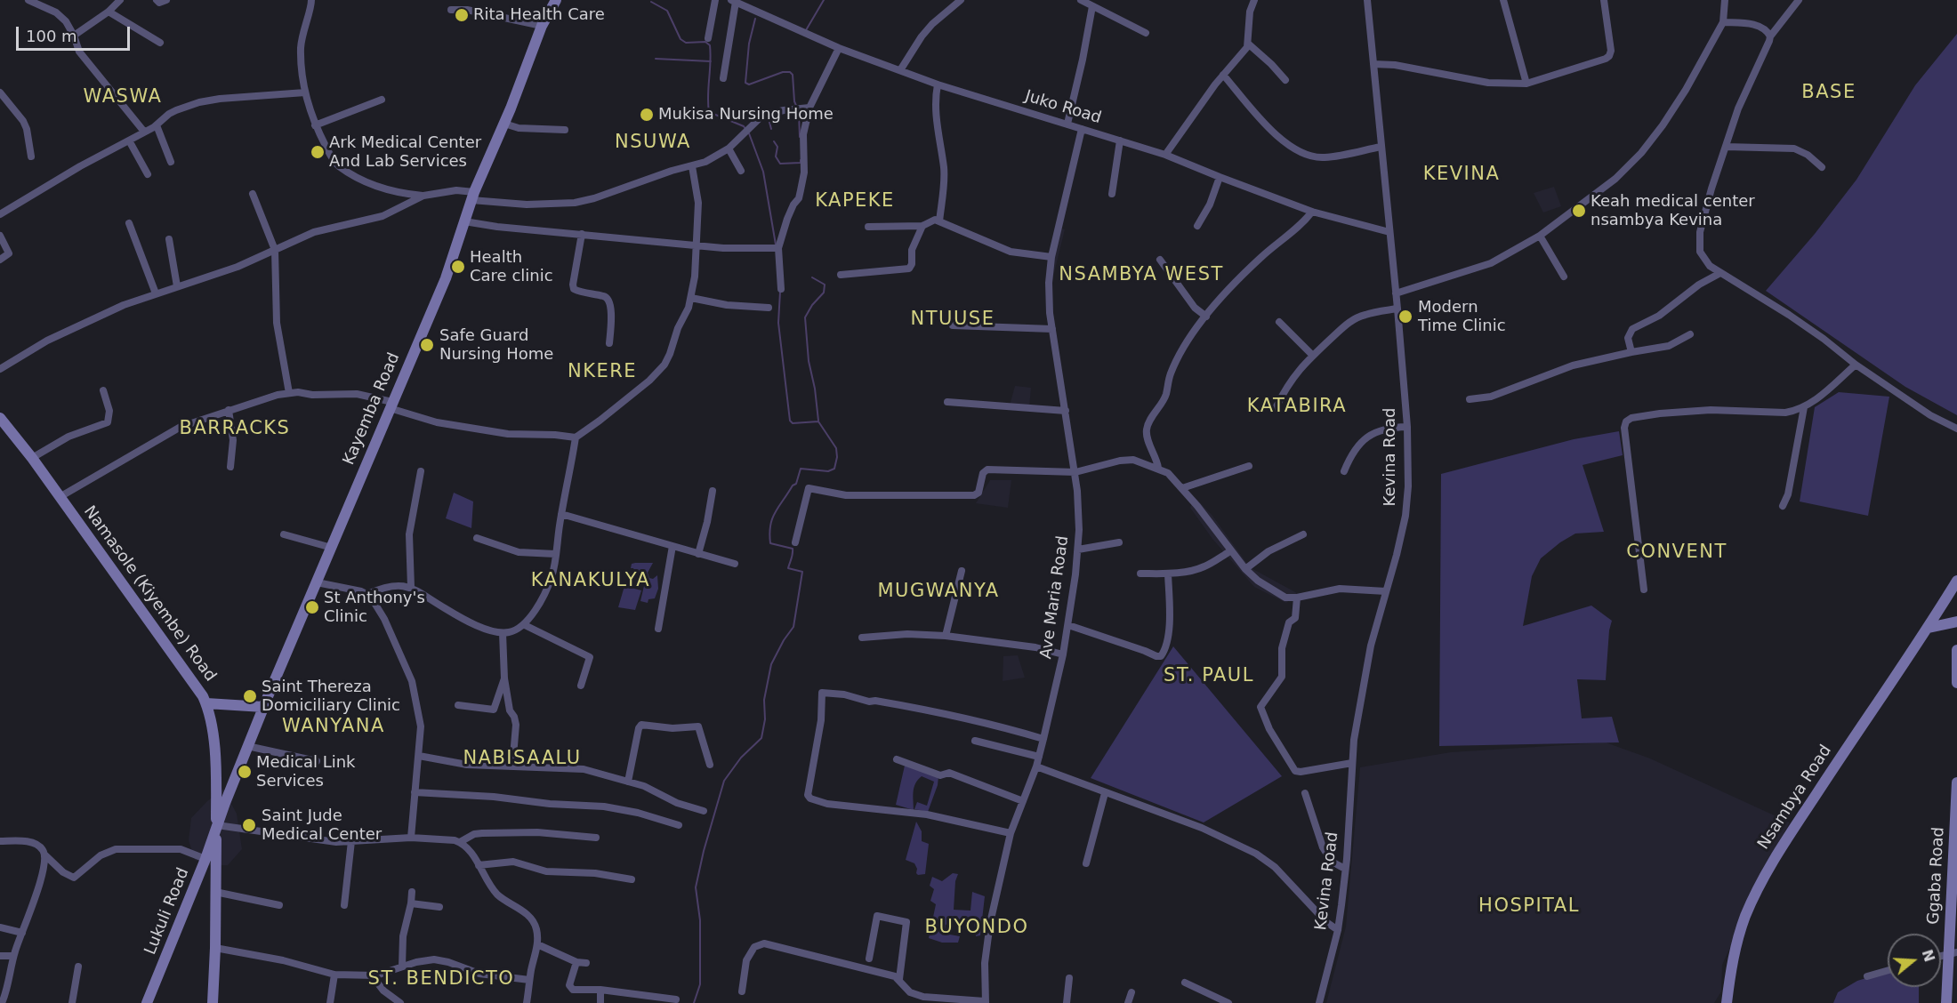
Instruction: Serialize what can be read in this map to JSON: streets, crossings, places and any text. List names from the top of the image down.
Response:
{
  "streets": {
    "main road": [
      "Kayemba Road",
      "Namasole (Kiyembe) Road",
      "Nsambya Road",
      "Ggaba Road",
      "Lukuli Road"
    ],
    "street": ["Juko Road", "Kevina Road", "Ave Maria Road"]
  },
  "crossings": [
    ["Juko Road", "Kevina Road"],
    ["Juko Road", "Ave Maria Road"],
    ["Kayemba Road", "Namasole (Kiyembe) Road"],
    ["Kayemba Road", "Lukuli Road"],
    ["Namasole (Kiyembe) Road", "Lukuli Road"]
  ],
  "districts": [
    "BASE",
    "WASWA",
    "NSUWA",
    "KEVINA",
    "KAPEKE",
    "NSAMBYA WEST",
    "NTUUSE",
    "NKERE",
    "KATABIRA",
    "BARRACKS",
    "CONVENT",
    "KANAKULYA",
    "MUGWANYA",
    "ST. PAUL",
    "WANYANA",
    "NABISAALU",
    "HOSPITAL",
    "BUYONDO",
    "ST. BENDICTO"
  ],
  "places": [
    "Rita Health Care",
    "Mukisa Nursing Home",
    "Ark Medical Center And Lab Services",
    "Keah medical center nsambya Kevina",
    "Health Care clinic",
    "Modern Time Clinic",
    "Safe Guard Nursing Home",
    "St Anthony's Clinic",
    "Saint Thereza Domiciliary Clinic",
    "Medical Link Services",
    "Saint Jude Medical Center"
  ],
  "scale_bar": "100 m",
  "north": "right"
}
